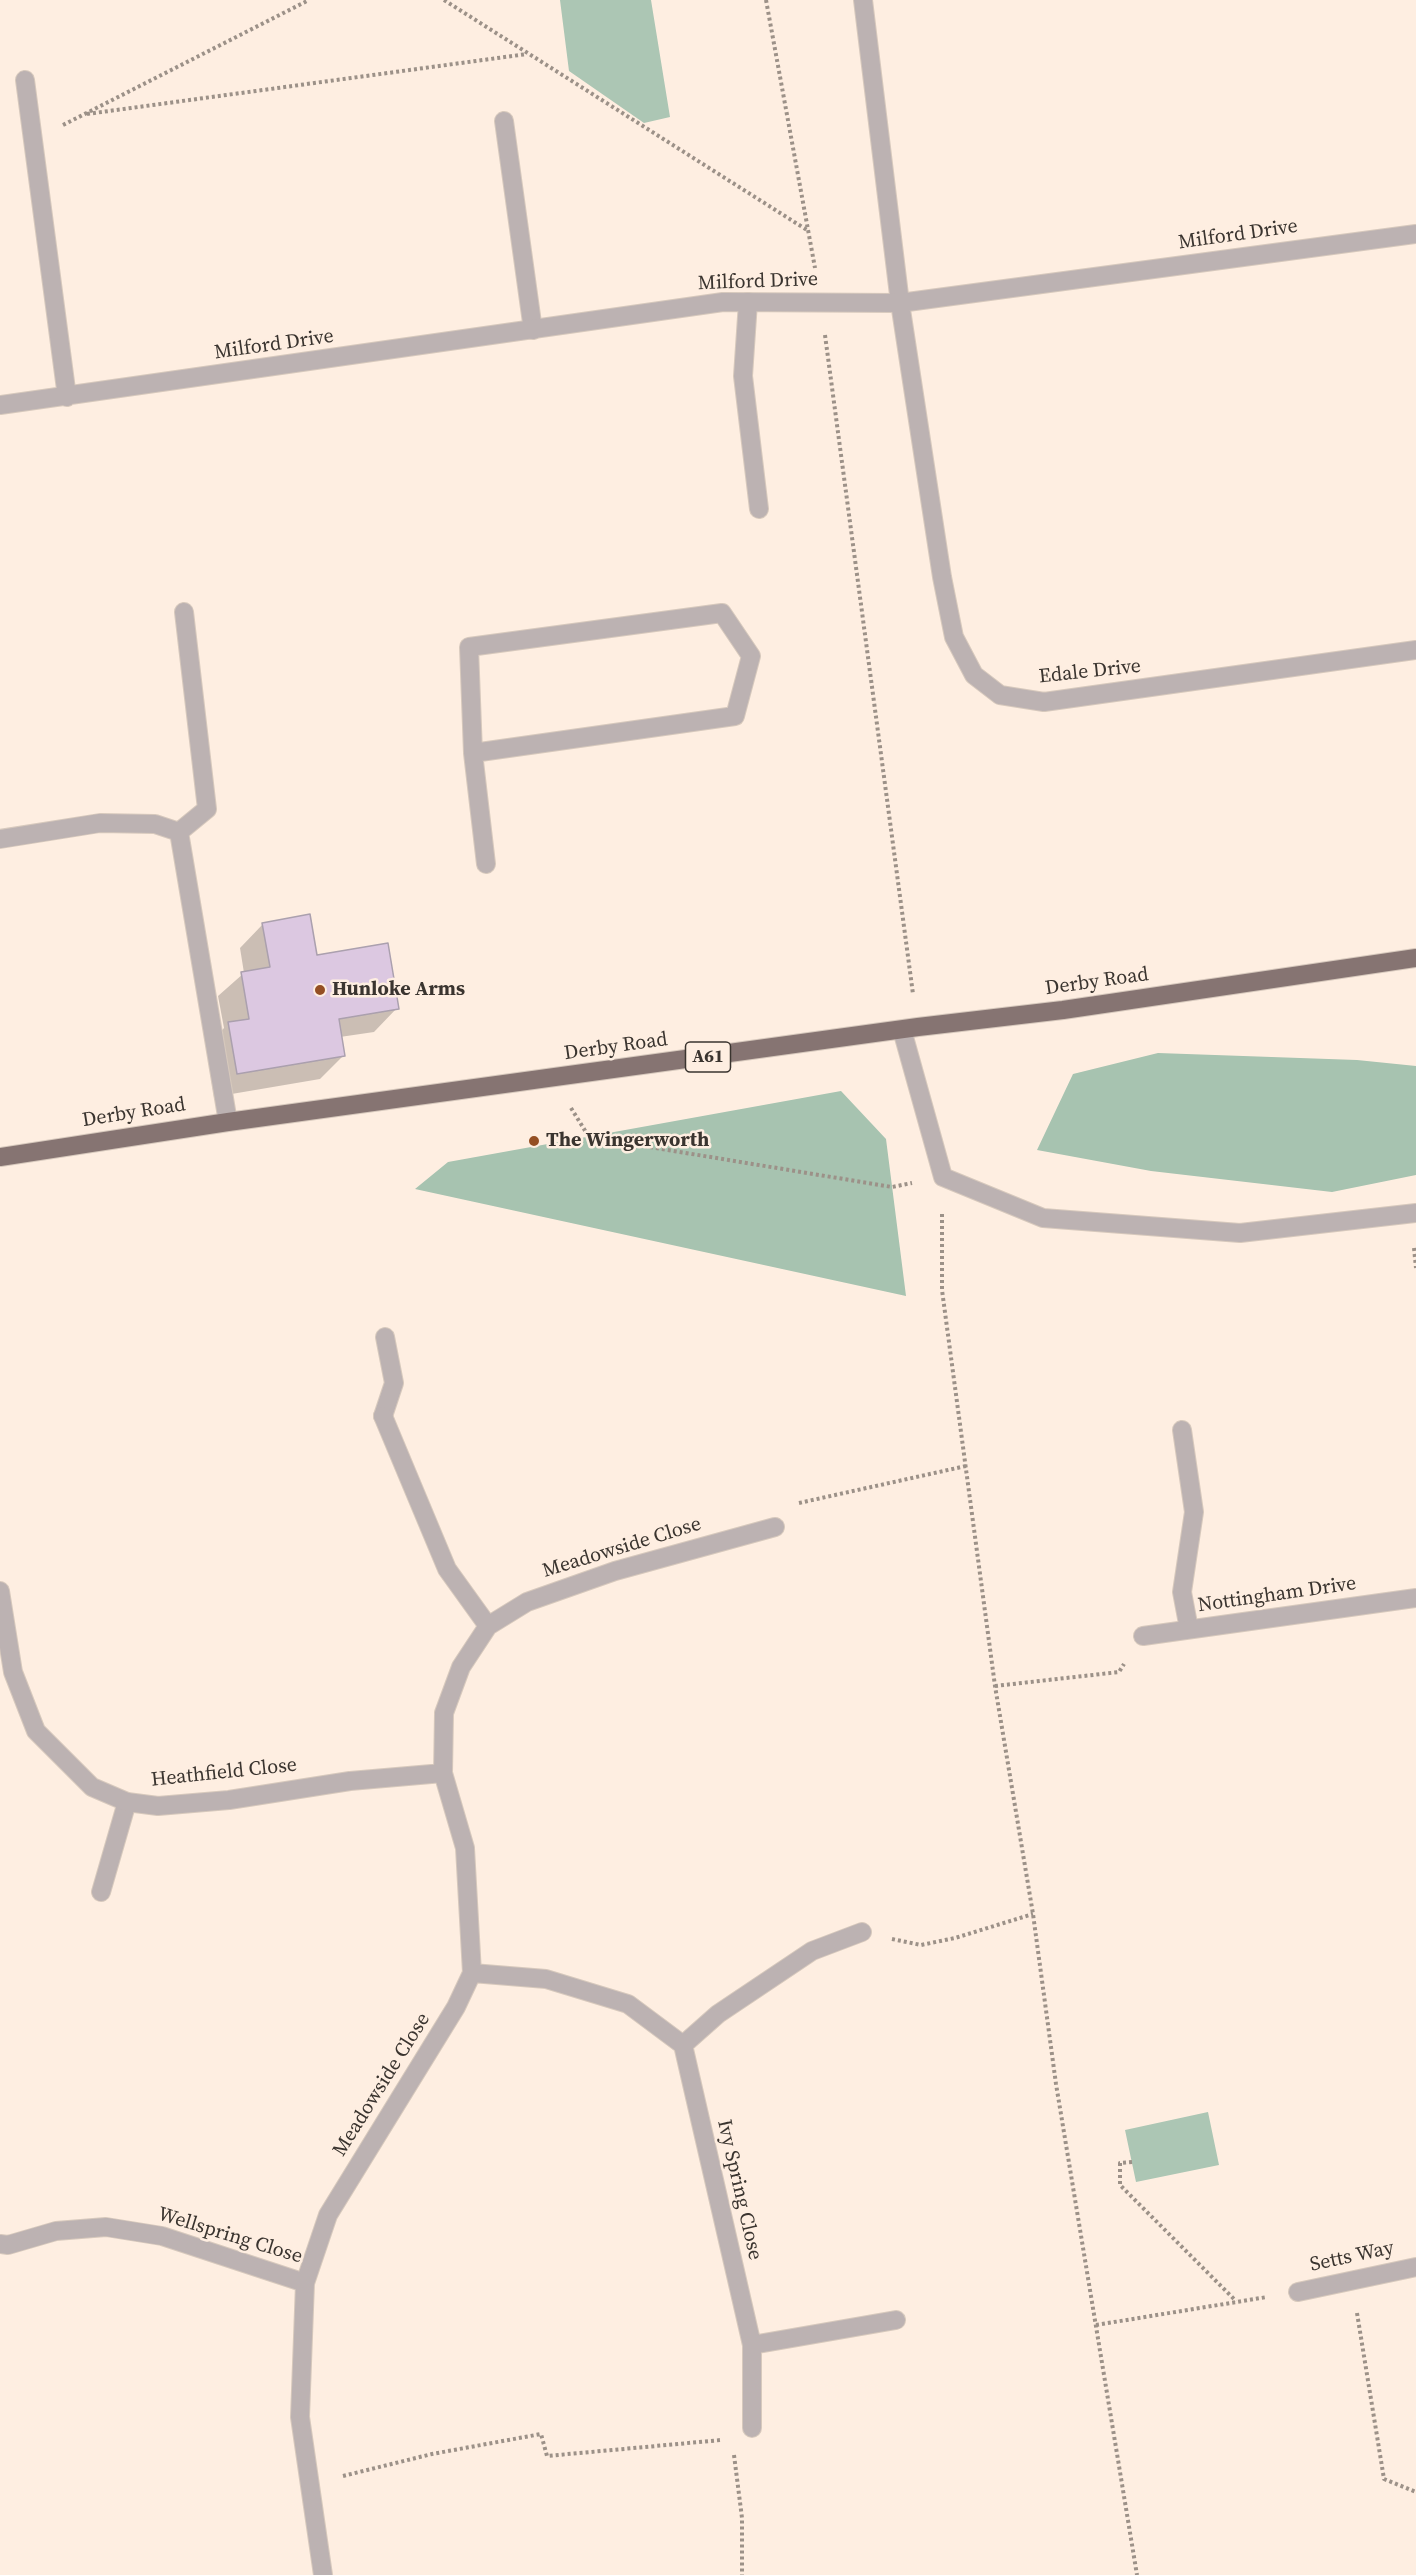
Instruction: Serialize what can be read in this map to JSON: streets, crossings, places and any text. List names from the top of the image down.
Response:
{
  "streets": {
    "highway": ["Derby Road", "A61"],
    "street": [
      "Milford Drive",
      "Edale Drive",
      "Meadowside Close",
      "Nottingham Drive",
      "Heathfield Close",
      "Ivy Spring Close",
      "Wellspring Close",
      "Setts Way"
    ]
  },
  "crossings": [
    ["Milford Drive", "Edale Drive"],
    ["Meadowside Close", "Heathfield Close"],
    ["Meadowside Close", "Wellspring Close"]
  ],
  "places": ["Hunloke Arms", "The Wingerworth"]
}
